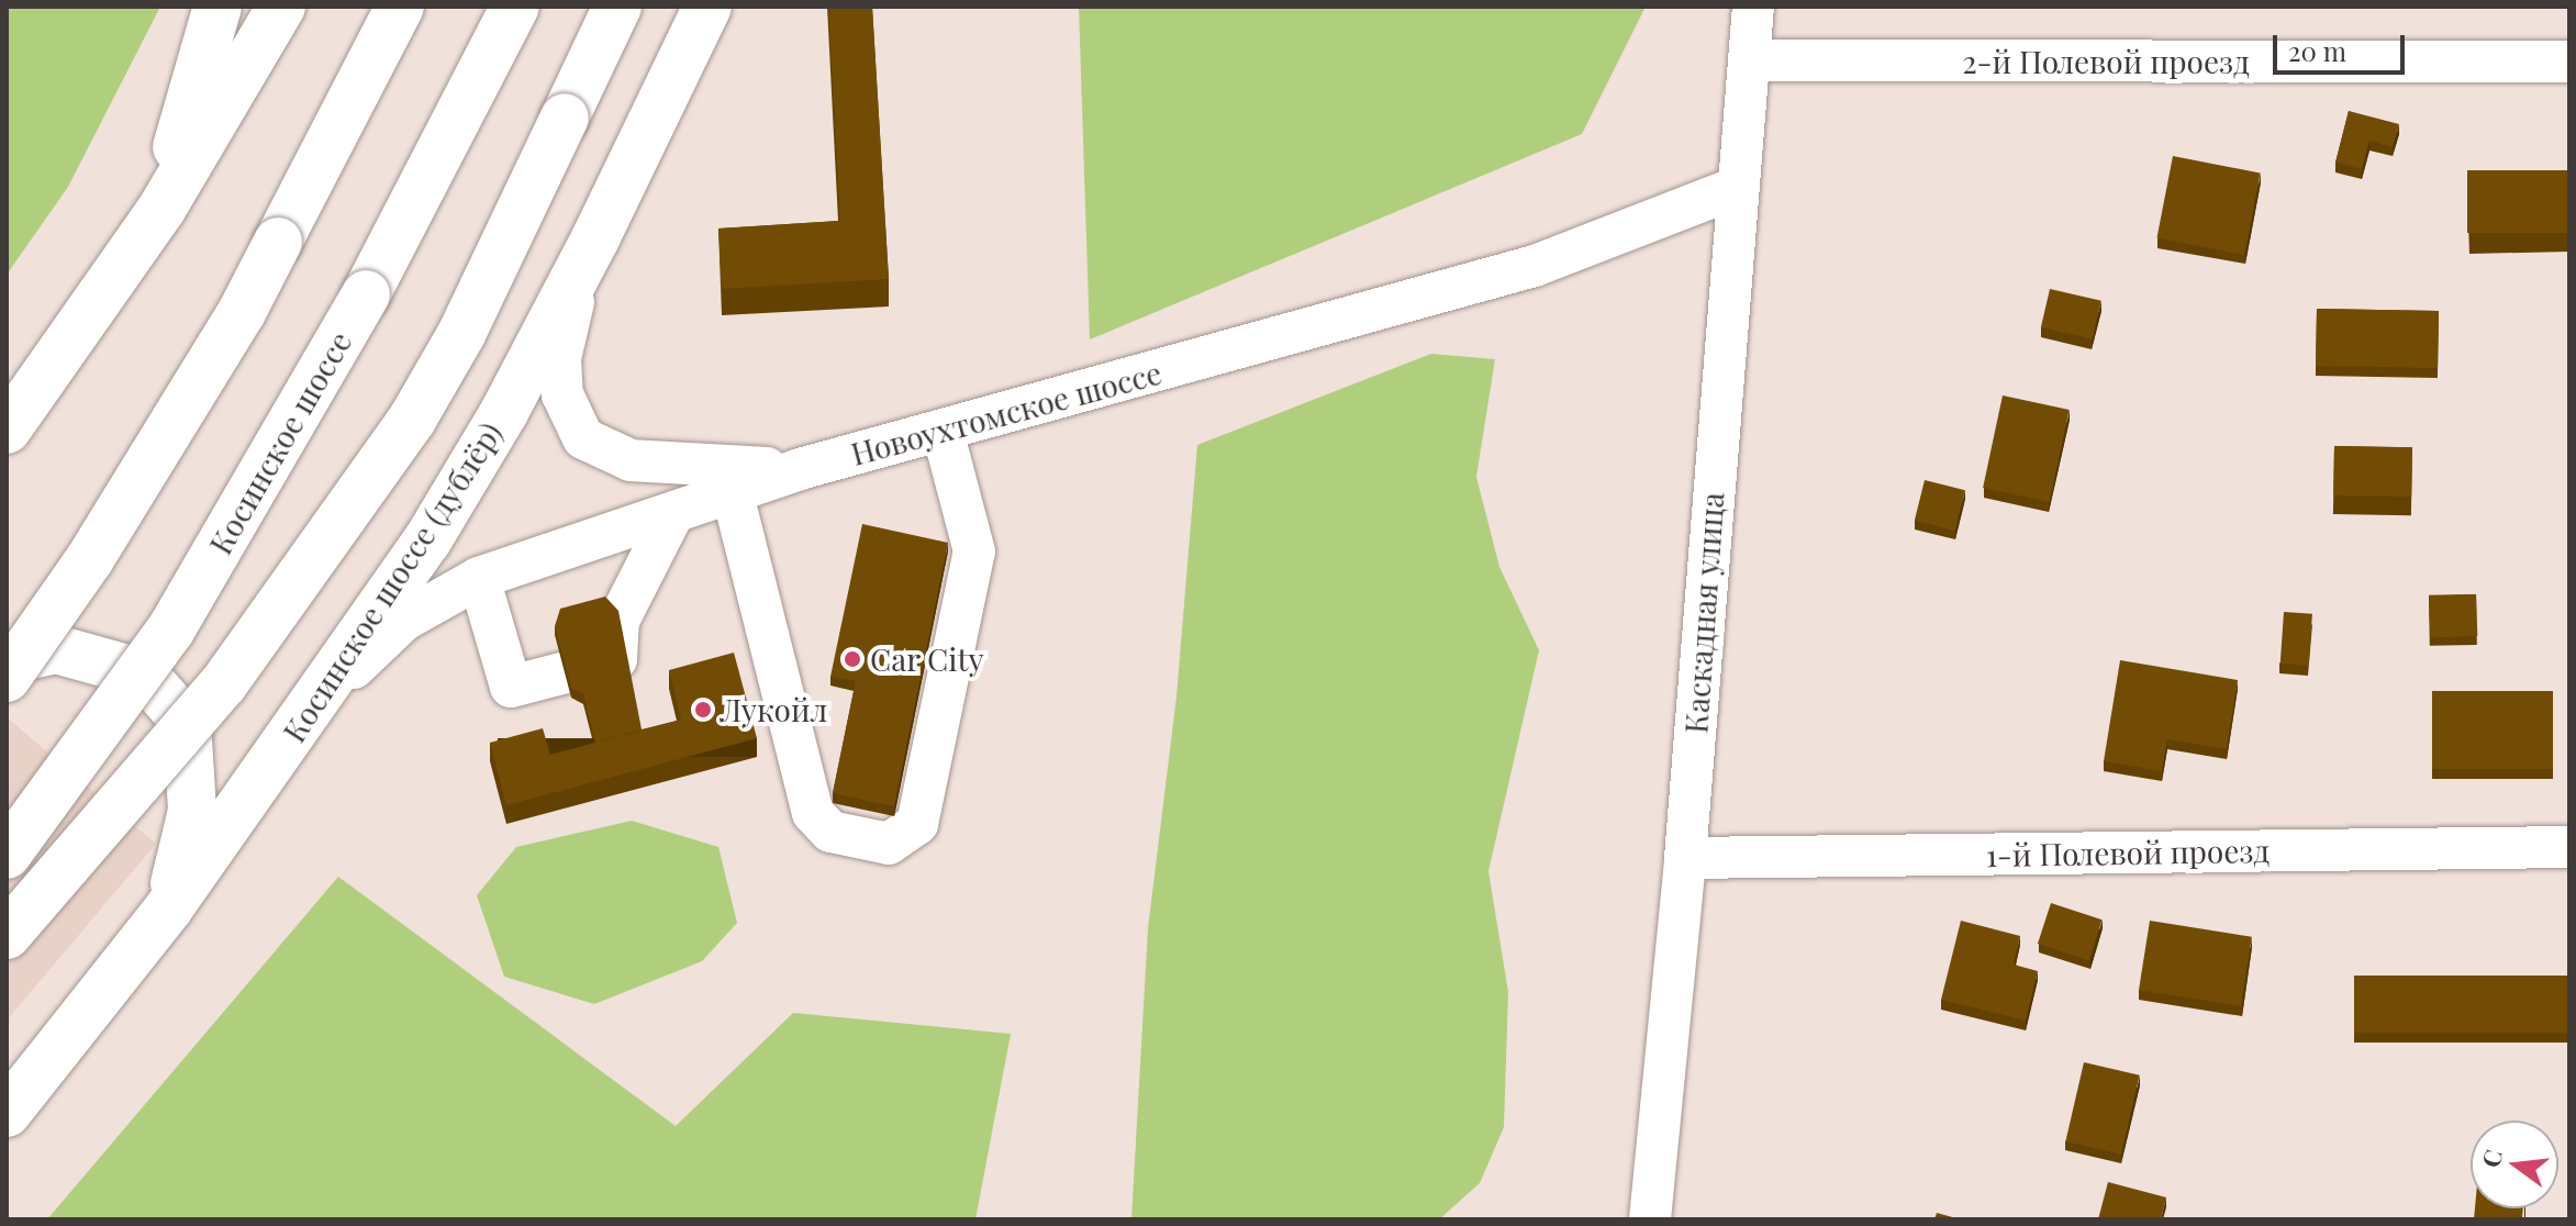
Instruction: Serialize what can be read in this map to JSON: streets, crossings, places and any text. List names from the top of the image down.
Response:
{
  "streets": {
    "main road": ["Косинское шоссе", "Косинское шоссе (дублёр)"],
    "street": [
      "2-й Полевой проезд",
      "Новоухтомское шоссе",
      "Каскадная улица",
      "1-й Полевой проезд"
    ]
  },
  "crossings": [
    ["2-й Полевой проезд", "Каскадная улица"],
    ["Новоухтомское шоссе", "Косинское шоссе (дублёр)"],
    ["Новоухтомское шоссе", "Каскадная улица"],
    ["Каскадная улица", "1-й Полевой проезд"]
  ],
  "places": ["Car City", "Лукойл"],
  "scale_bar": "20 m",
  "north": "left"
}
